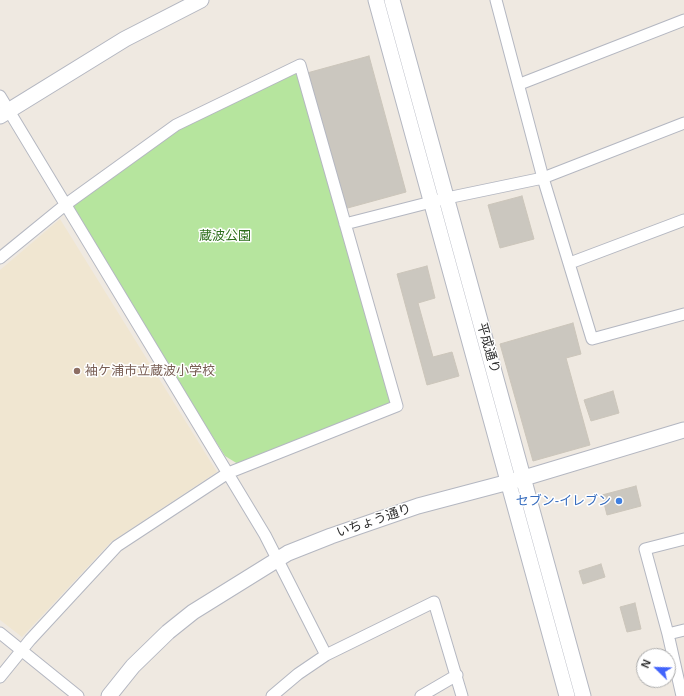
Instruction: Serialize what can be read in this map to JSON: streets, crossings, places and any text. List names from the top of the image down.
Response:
{
  "streets": {
    "street": ["平成通り", "いちょう通り"]
  },
  "crossings": [
    ["平成通り", "いちょう通り"]
  ],
  "parks": ["蔵波公園"],
  "places": ["袖ケ浦市立蔵波小学校", "セブン-イレブン"],
  "north": "top left"
}
